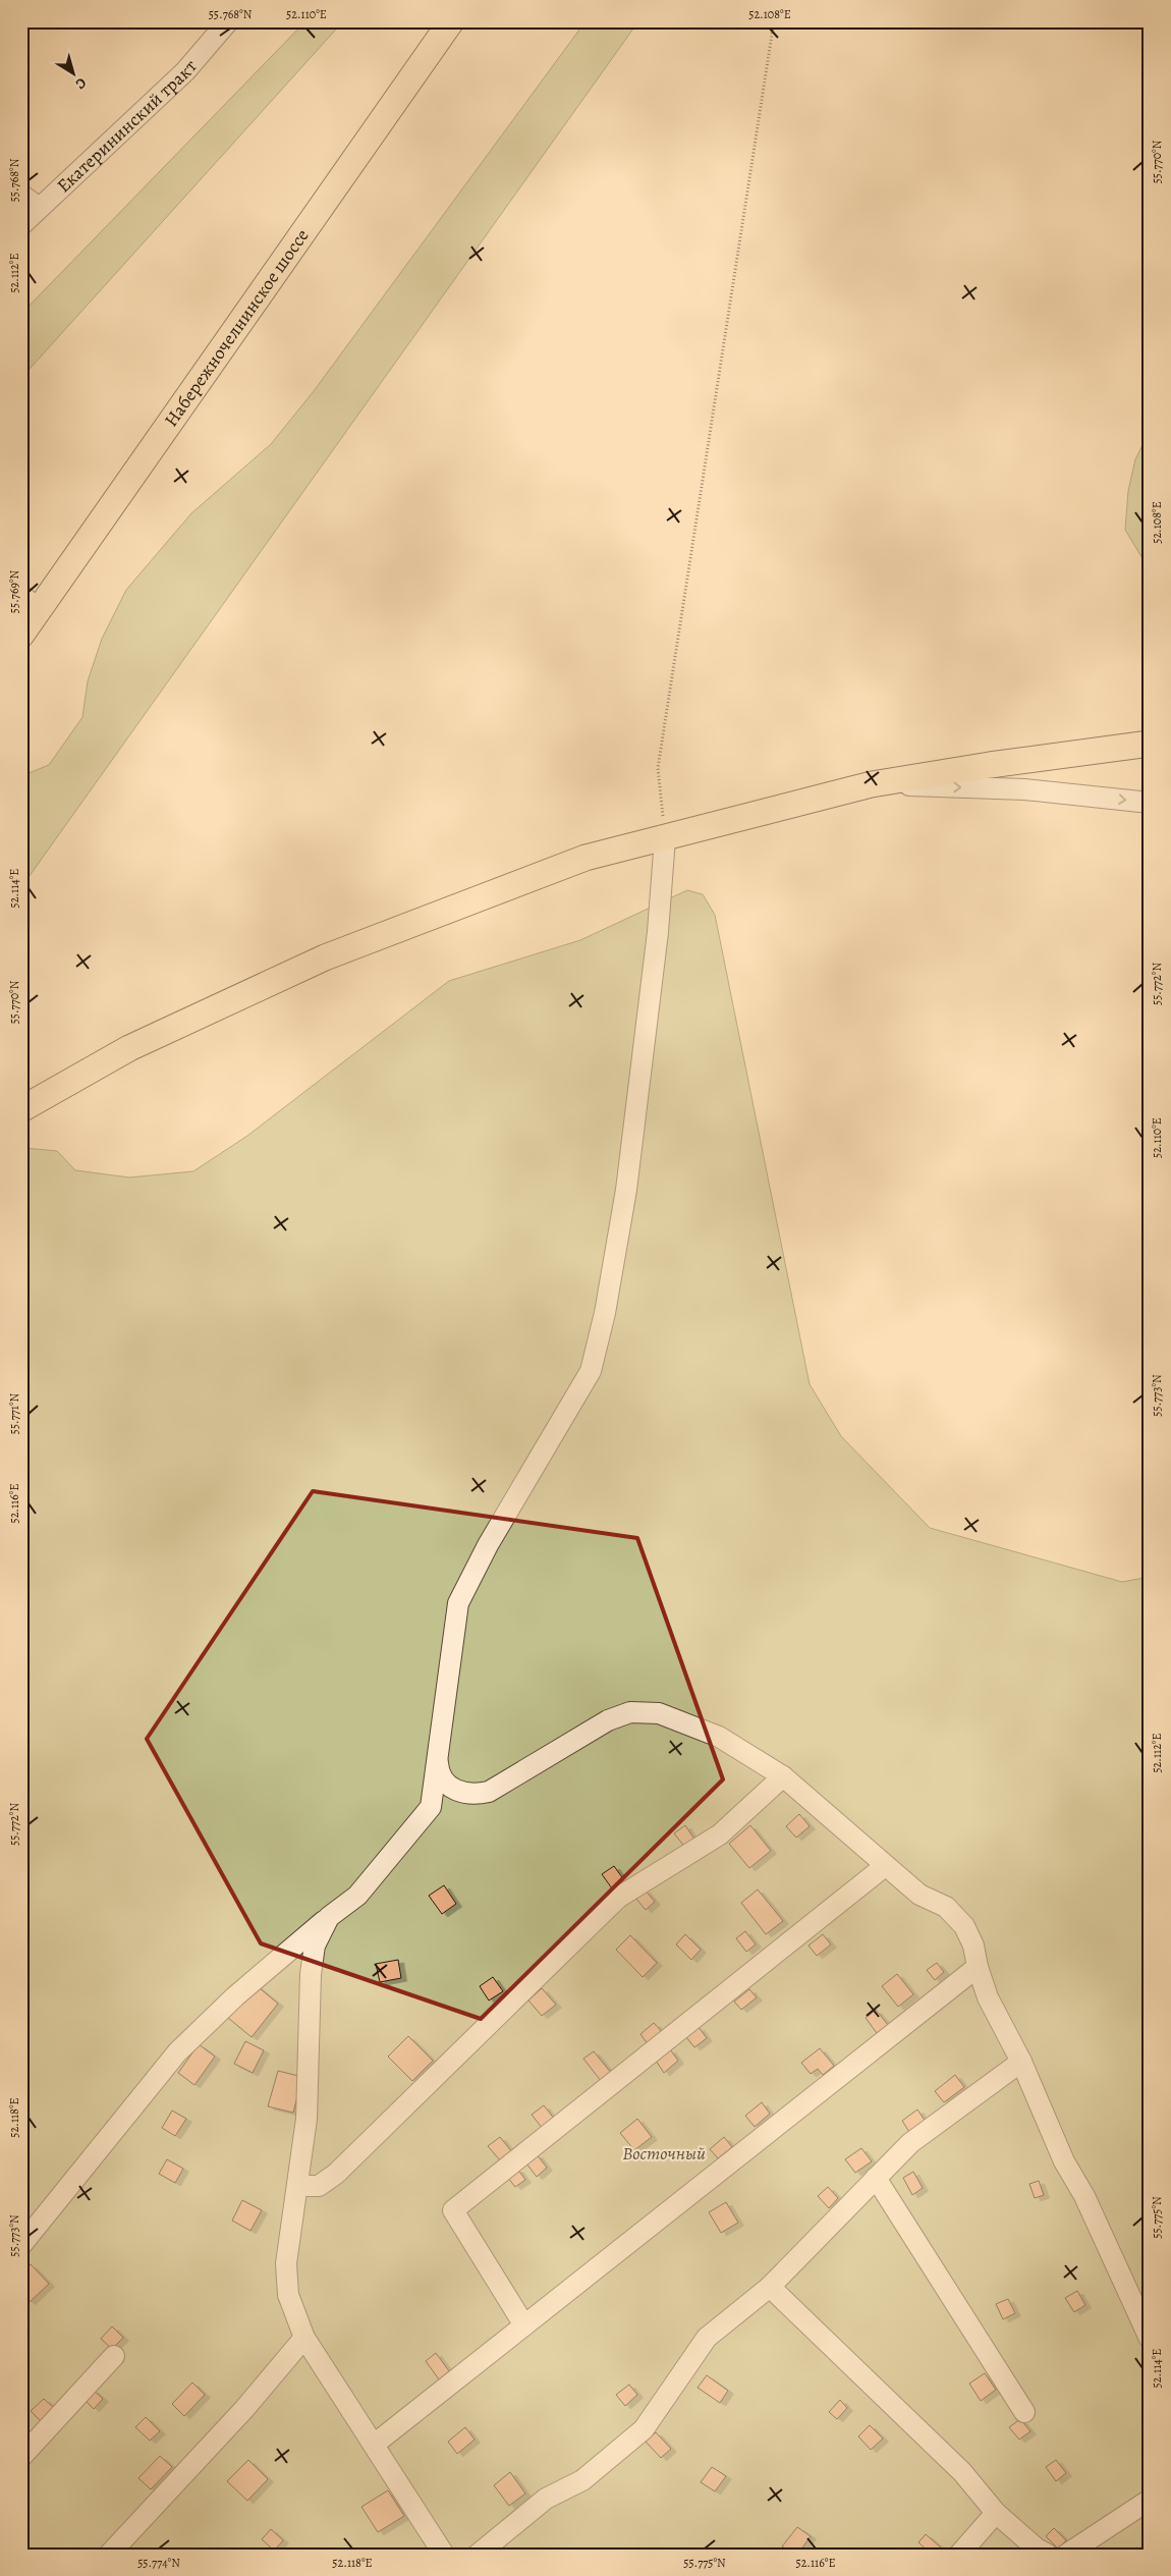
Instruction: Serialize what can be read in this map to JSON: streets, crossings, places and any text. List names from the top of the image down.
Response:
{
  "streets": {
    "main road": ["Набережночелнинское шоссе"],
    "street": ["Екатерининский тракт"]
  },
  "parks": ["Восточный"],
  "north": "bottom right",
  "coordinates": [
    "55.768°N",
    "52.110°E",
    "52.108°E",
    "55.770°N",
    "52.112°E",
    "55.769°N",
    "52.114°E",
    "55.772°N",
    "55.773°N",
    "55.771°N",
    "52.116°E",
    "52.118°E",
    "55.775°N",
    "55.774°N"
  ]
}
